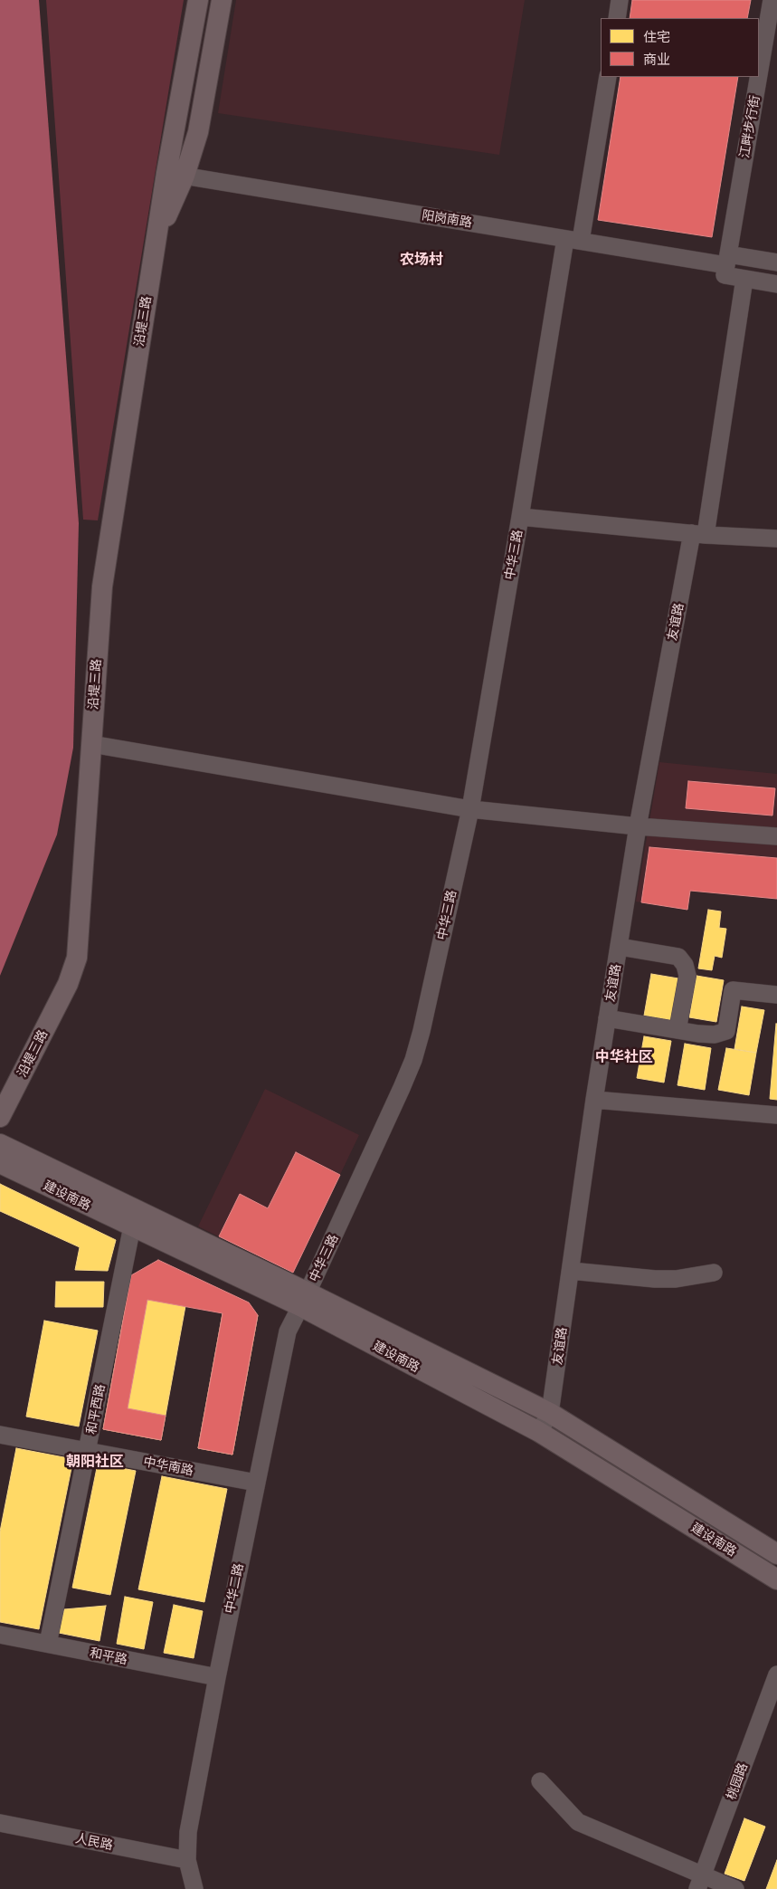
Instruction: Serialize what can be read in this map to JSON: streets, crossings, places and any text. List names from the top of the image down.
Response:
{
  "streets": {
    "main road": ["沿堤三路", "建设南路"],
    "street": [
      "江畔步行街",
      "阳岗南路",
      "中华三路",
      "友谊路",
      "和平西路",
      "中华南路",
      "中华二路",
      "和平路",
      "桃园路",
      "人民路"
    ]
  },
  "crossings": [
    ["江畔步行街", "阳岗南路"],
    ["阳岗南路", "沿堤三路"],
    ["阳岗南路", "中华三路"],
    ["中华三路", "建设南路"],
    ["中华三路", "中华二路"],
    ["友谊路", "建设南路"],
    ["建设南路", "和平西路"],
    ["建设南路", "中华二路"],
    ["和平西路", "中华南路"],
    ["和平西路", "和平路"],
    ["中华南路", "中华二路"],
    ["中华二路", "和平路"],
    ["中华二路", "人民路"]
  ],
  "districts": ["农场村", "中华社区", "朝阳社区"],
  "legend": ["住宅", "商业"]
}
